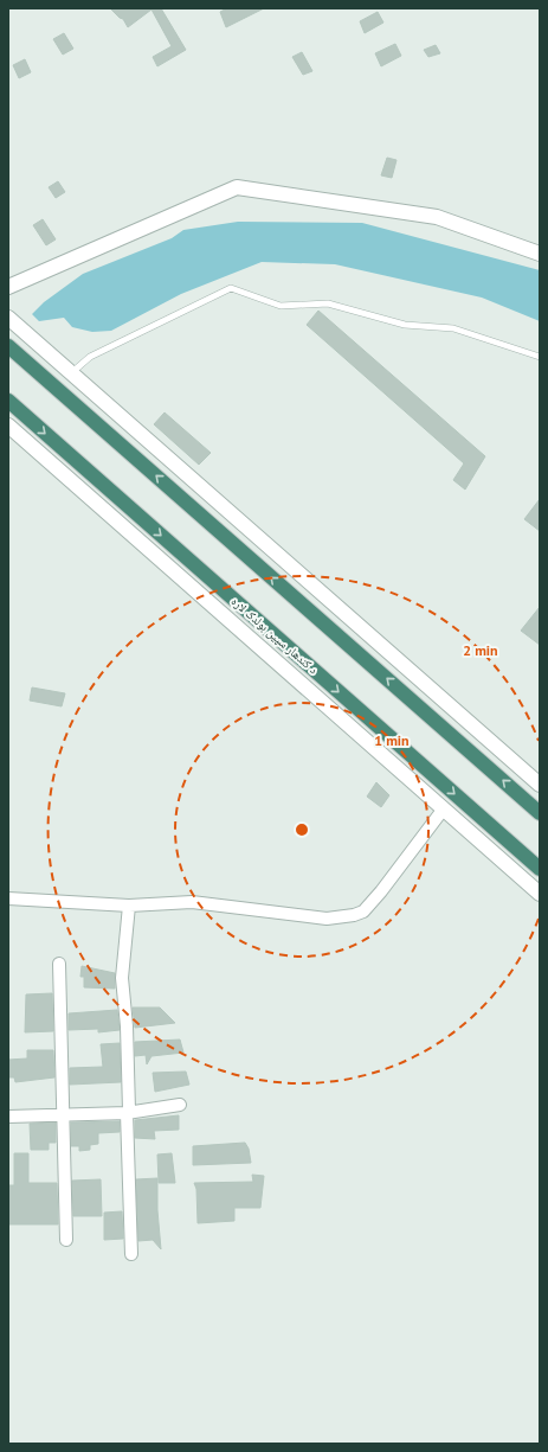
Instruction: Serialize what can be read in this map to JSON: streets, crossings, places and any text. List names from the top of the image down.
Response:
{
  "streets": {
    "highway": ["د کندهار سپین بولدک لاره"]
  },
  "rings": ["2 min", "1 min"]
}
